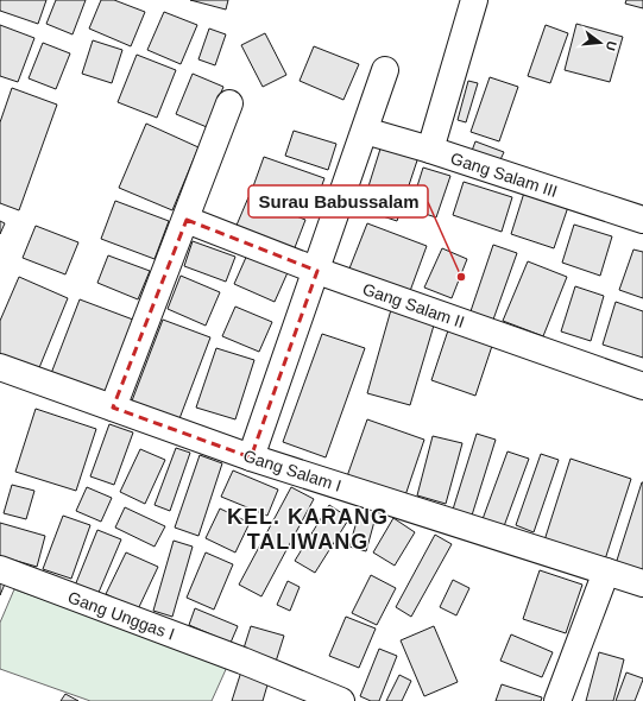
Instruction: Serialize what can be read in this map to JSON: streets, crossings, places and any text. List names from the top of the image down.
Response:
{
  "streets": {
    "street": [
      "Gang Salam III",
      "Gang Salam II",
      "Gang Salam I",
      "Gang Unggas I"
    ]
  },
  "districts": ["KEL. KARANG TALIWANG"],
  "places": ["Surau Babussalam"],
  "north": "right"
}
